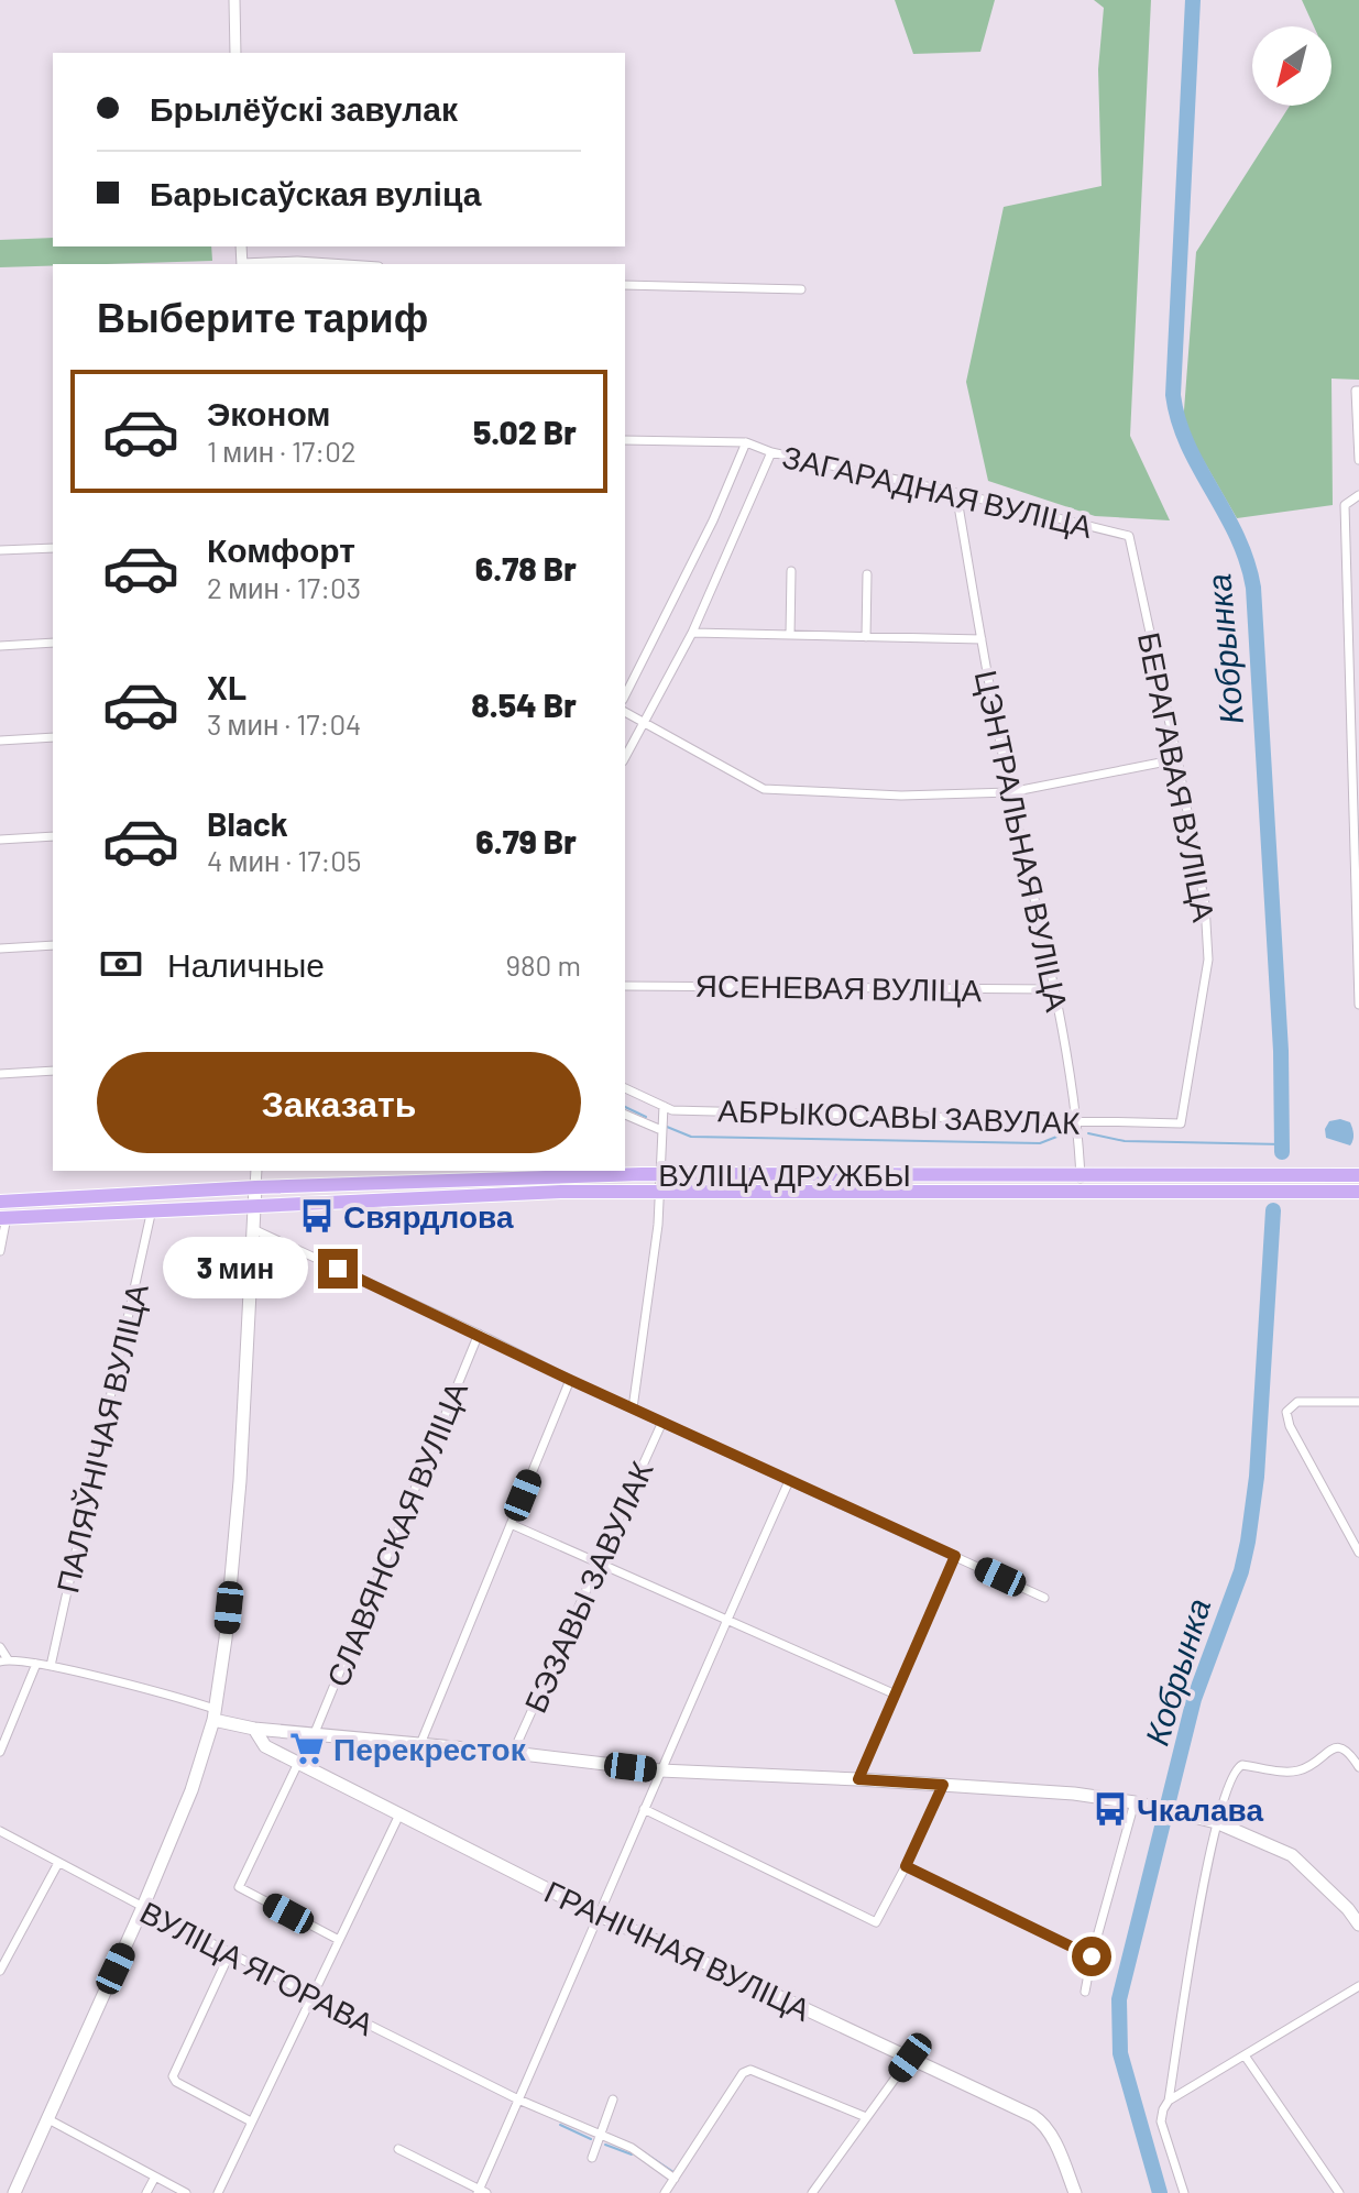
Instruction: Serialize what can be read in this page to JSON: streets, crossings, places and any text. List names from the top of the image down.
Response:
{
  "streets": {
    "main road": ["ВУЛІЦА ДРУЖБЫ", "ГРАНІЧНАЯ ВУЛІЦА"],
    "street": [
      "ЗАГАРАДНАЯ ВУЛІЦА",
      "БЕРАГАВАЯ ВУЛІЦА",
      "ЦЭНТРАЛЬНАЯ ВУЛІЦА",
      "ЯСЕНЕВАЯ ВУЛІЦА",
      "АБРЫКОСАВЫ ЗАВУЛАК",
      "ПАЛЯЎНІЧАЯ ВУЛІЦА",
      "СЛАВЯНСКАЯ ВУЛІЦА",
      "БЭЗАВЫ ЗАВУЛАК",
      "ВУЛІЦА ЯГОРАВА"
    ]
  },
  "crossings": [
    ["ЗАГАРАДНАЯ ВУЛІЦА", "БЕРАГАВАЯ ВУЛІЦА"],
    ["ЗАГАРАДНАЯ ВУЛІЦА", "ЦЭНТРАЛЬНАЯ ВУЛІЦА"],
    ["БЕРАГАВАЯ ВУЛІЦА", "АБРЫКОСАВЫ ЗАВУЛАК"],
    ["ЦЭНТРАЛЬНАЯ ВУЛІЦА", "ЯСЕНЕВАЯ ВУЛІЦА"],
    ["ЦЭНТРАЛЬНАЯ ВУЛІЦА", "АБРЫКОСАВЫ ЗАВУЛАК"],
    ["ЦЭНТРАЛЬНАЯ ВУЛІЦА", "ВУЛІЦА ДРУЖБЫ"],
    ["ВУЛІЦА ДРУЖБЫ", "ПАЛЯЎНІЧАЯ ВУЛІЦА"]
  ],
  "water": ["Кобрынка"],
  "places": {
    "bus stop": ["Свярдлова", "Чкалава"],
    "supermarket": ["Перекресток"]
  },
  "north": "bottom left",
  "page": {
    "banner": ["Брылёўскі завулак", "Барысаўская вуліца"],
    "heading": "Выберите тариф",
    "list": [
      {
        "name": "Эконом",
        "note": "1 мин · 17:02",
        "value": "5.02 Br"
      },
      {
        "name": "Комфорт",
        "note": "2 мин · 17:03",
        "value": "6.78 Br"
      },
      {
        "name": "XL",
        "note": "3 мин · 17:04",
        "value": "8.54 Br"
      },
      {
        "name": "Black",
        "note": "4 мин · 17:05",
        "value": "6.79 Br"
      }
    ],
    "pay": ["Наличные", "980 m"],
    "buttons": "Заказать",
    "bubble": "3 мин"
  }
}
